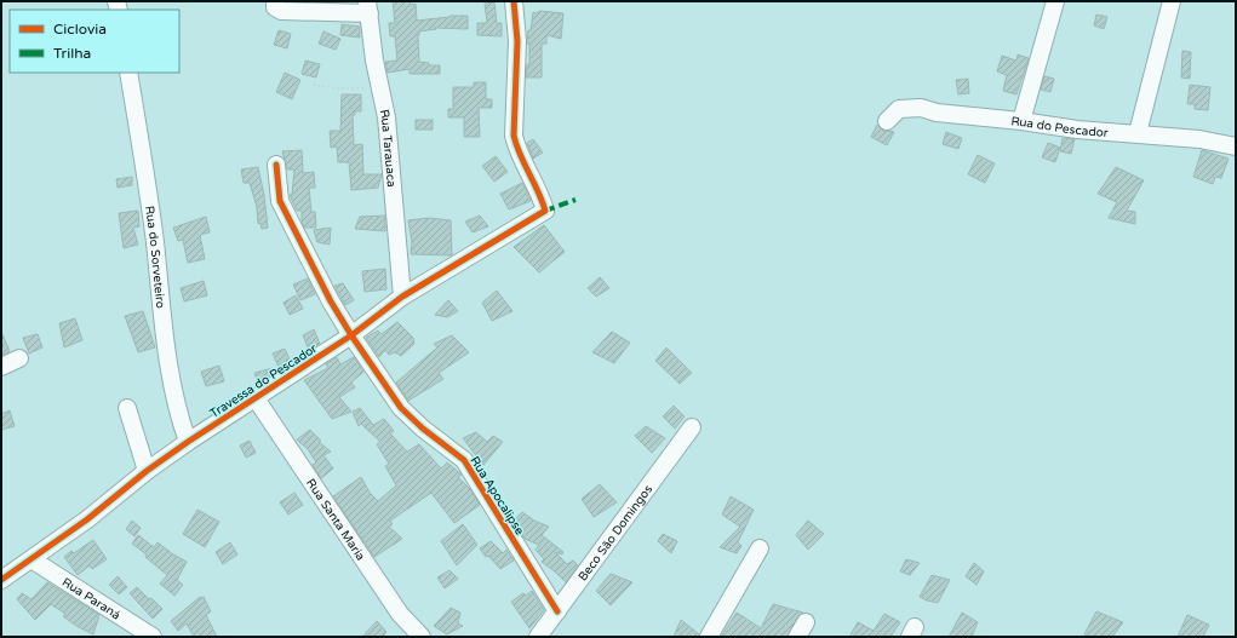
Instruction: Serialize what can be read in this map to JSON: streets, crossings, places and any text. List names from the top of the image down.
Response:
{
  "streets": {
    "street": [
      "Rua do Pescador",
      "Rua Tarauaca",
      "Rua do Sorveteiro",
      "Travessa do Pescador",
      "Rua Apocalipse",
      "Rua Santa Maria",
      "Beco São Domingos",
      "Rua Paraná"
    ]
  },
  "crossings": [
    ["Rua Tarauaca", "Travessa do Pescador"],
    ["Rua do Sorveteiro", "Travessa do Pescador"],
    ["Travessa do Pescador", "Rua Apocalipse"],
    ["Travessa do Pescador", "Rua Santa Maria"],
    ["Travessa do Pescador", "Rua Paraná"],
    ["Rua Apocalipse", "Beco São Domingos"]
  ],
  "legend": ["Ciclovia", "Trilha"]
}
